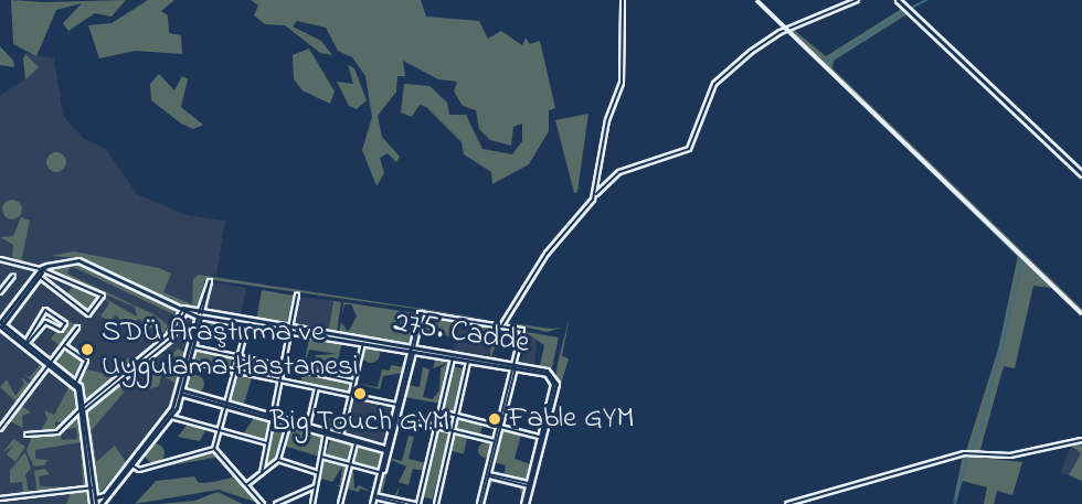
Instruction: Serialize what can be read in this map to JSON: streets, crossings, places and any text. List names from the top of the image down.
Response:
{
  "streets": {
    "street": ["275. Cadde"]
  },
  "places": ["SDÜ Araştırma ve Uygulama Hastanesi", "Big Touch GYM", "Fable GYM"]
}
